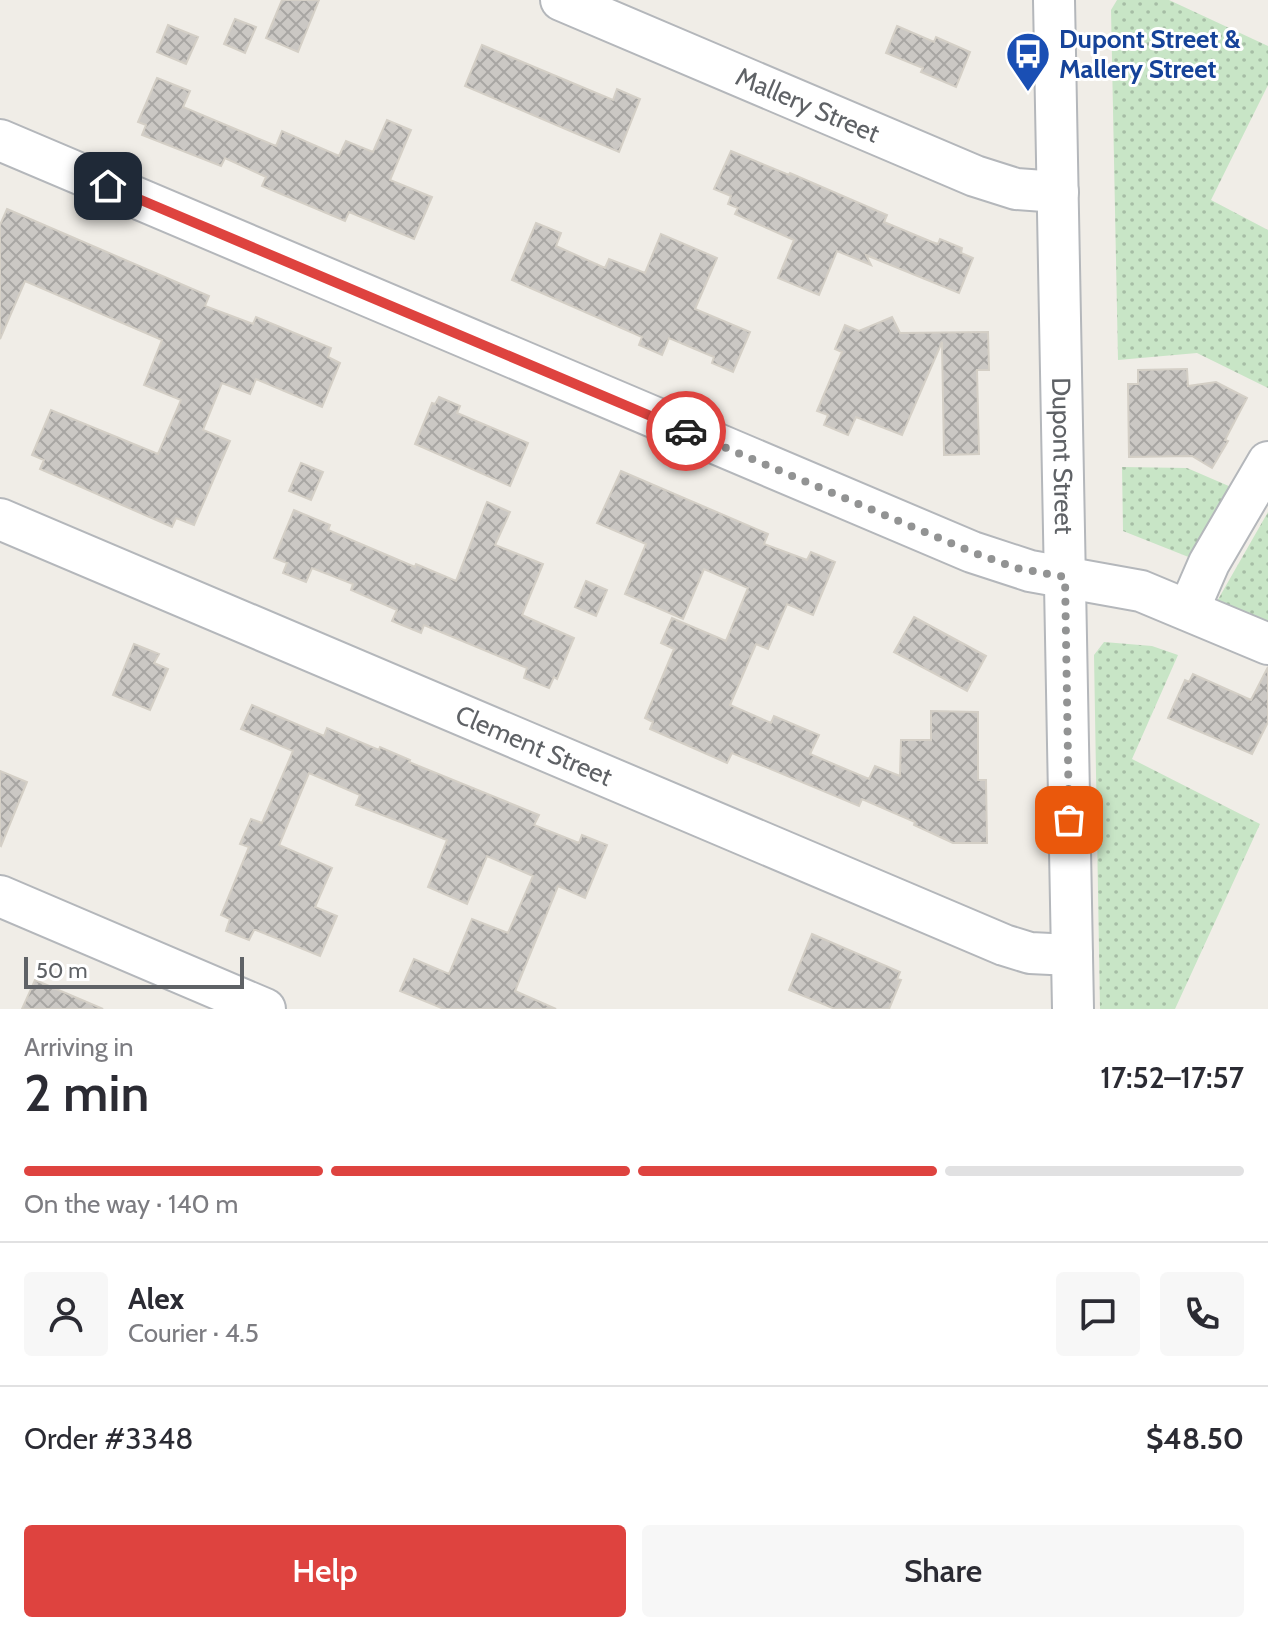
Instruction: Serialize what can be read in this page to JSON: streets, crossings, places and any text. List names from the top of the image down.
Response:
{
  "streets": {
    "street": ["Mallery Street", "Dupont Street", "Clement Street"]
  },
  "crossings": [
    ["Mallery Street", "Dupont Street"],
    ["Dupont Street", "Clement Street"]
  ],
  "places": {
    "bus stop": ["Dupont Street & Mallery Street"]
  },
  "scale_bar": "50 m",
  "page": {
    "scale": "50 m",
    "heading": ["2 min", "Arriving in", "17:52–17:57"],
    "panel": [
      "Alex",
      "Courier · 4.5",
      "Order #3348",
      "$48.50"
    ],
    "bar": "On the way · 140 m",
    "buttons": ["Help", "Share"]
  }
}
